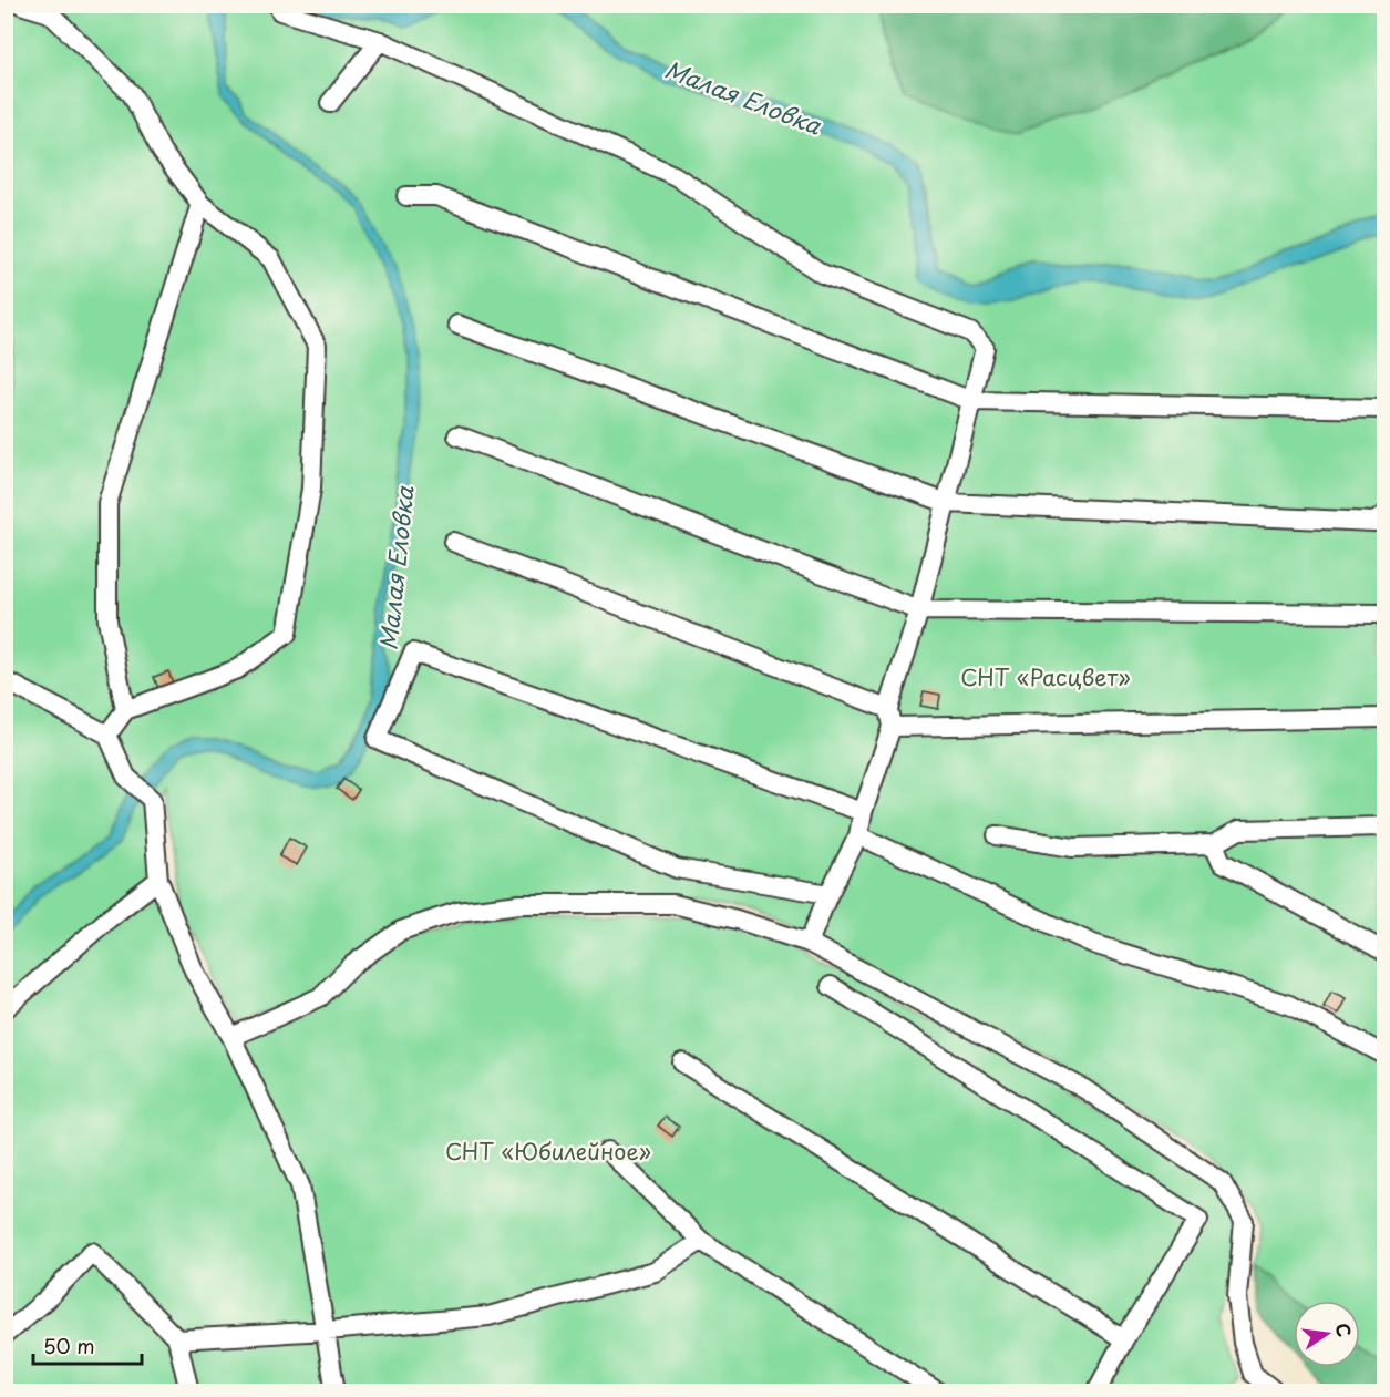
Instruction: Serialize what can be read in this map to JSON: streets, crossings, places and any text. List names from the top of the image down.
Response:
{
  "water": ["Малая Еловка"],
  "parks": ["СНТ «Расцвет»", "СНТ «Юбилейное»"],
  "scale_bar": "50 m",
  "north": "right"
}
